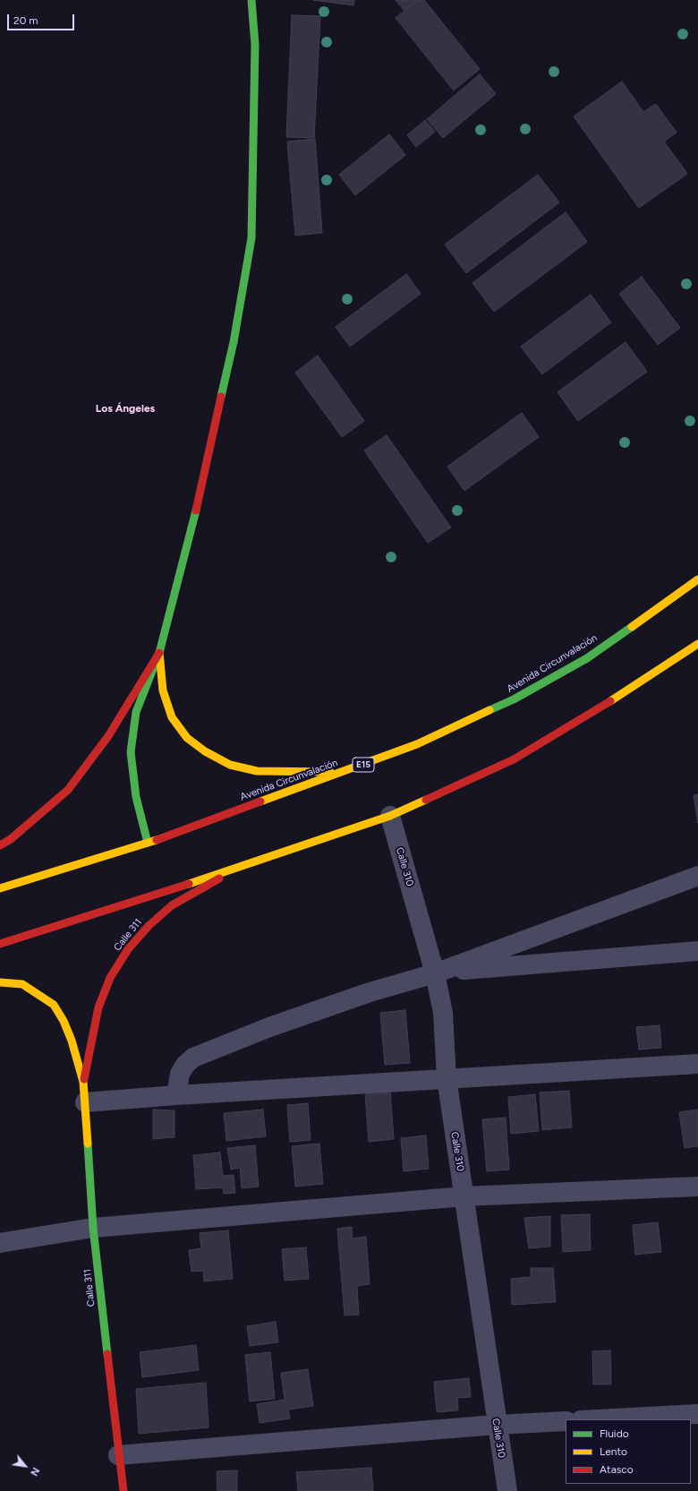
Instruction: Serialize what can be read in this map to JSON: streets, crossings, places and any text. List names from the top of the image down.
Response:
{
  "streets": {
    "main road": ["Avenida Circunvalación", "E15", "Calle 311"],
    "street": ["Calle 310"]
  },
  "districts": ["Los Ángeles"],
  "legend": ["Fluido", "Lento", "Atasco"],
  "scale_bar": "20 m",
  "north": "bottom right"
}
